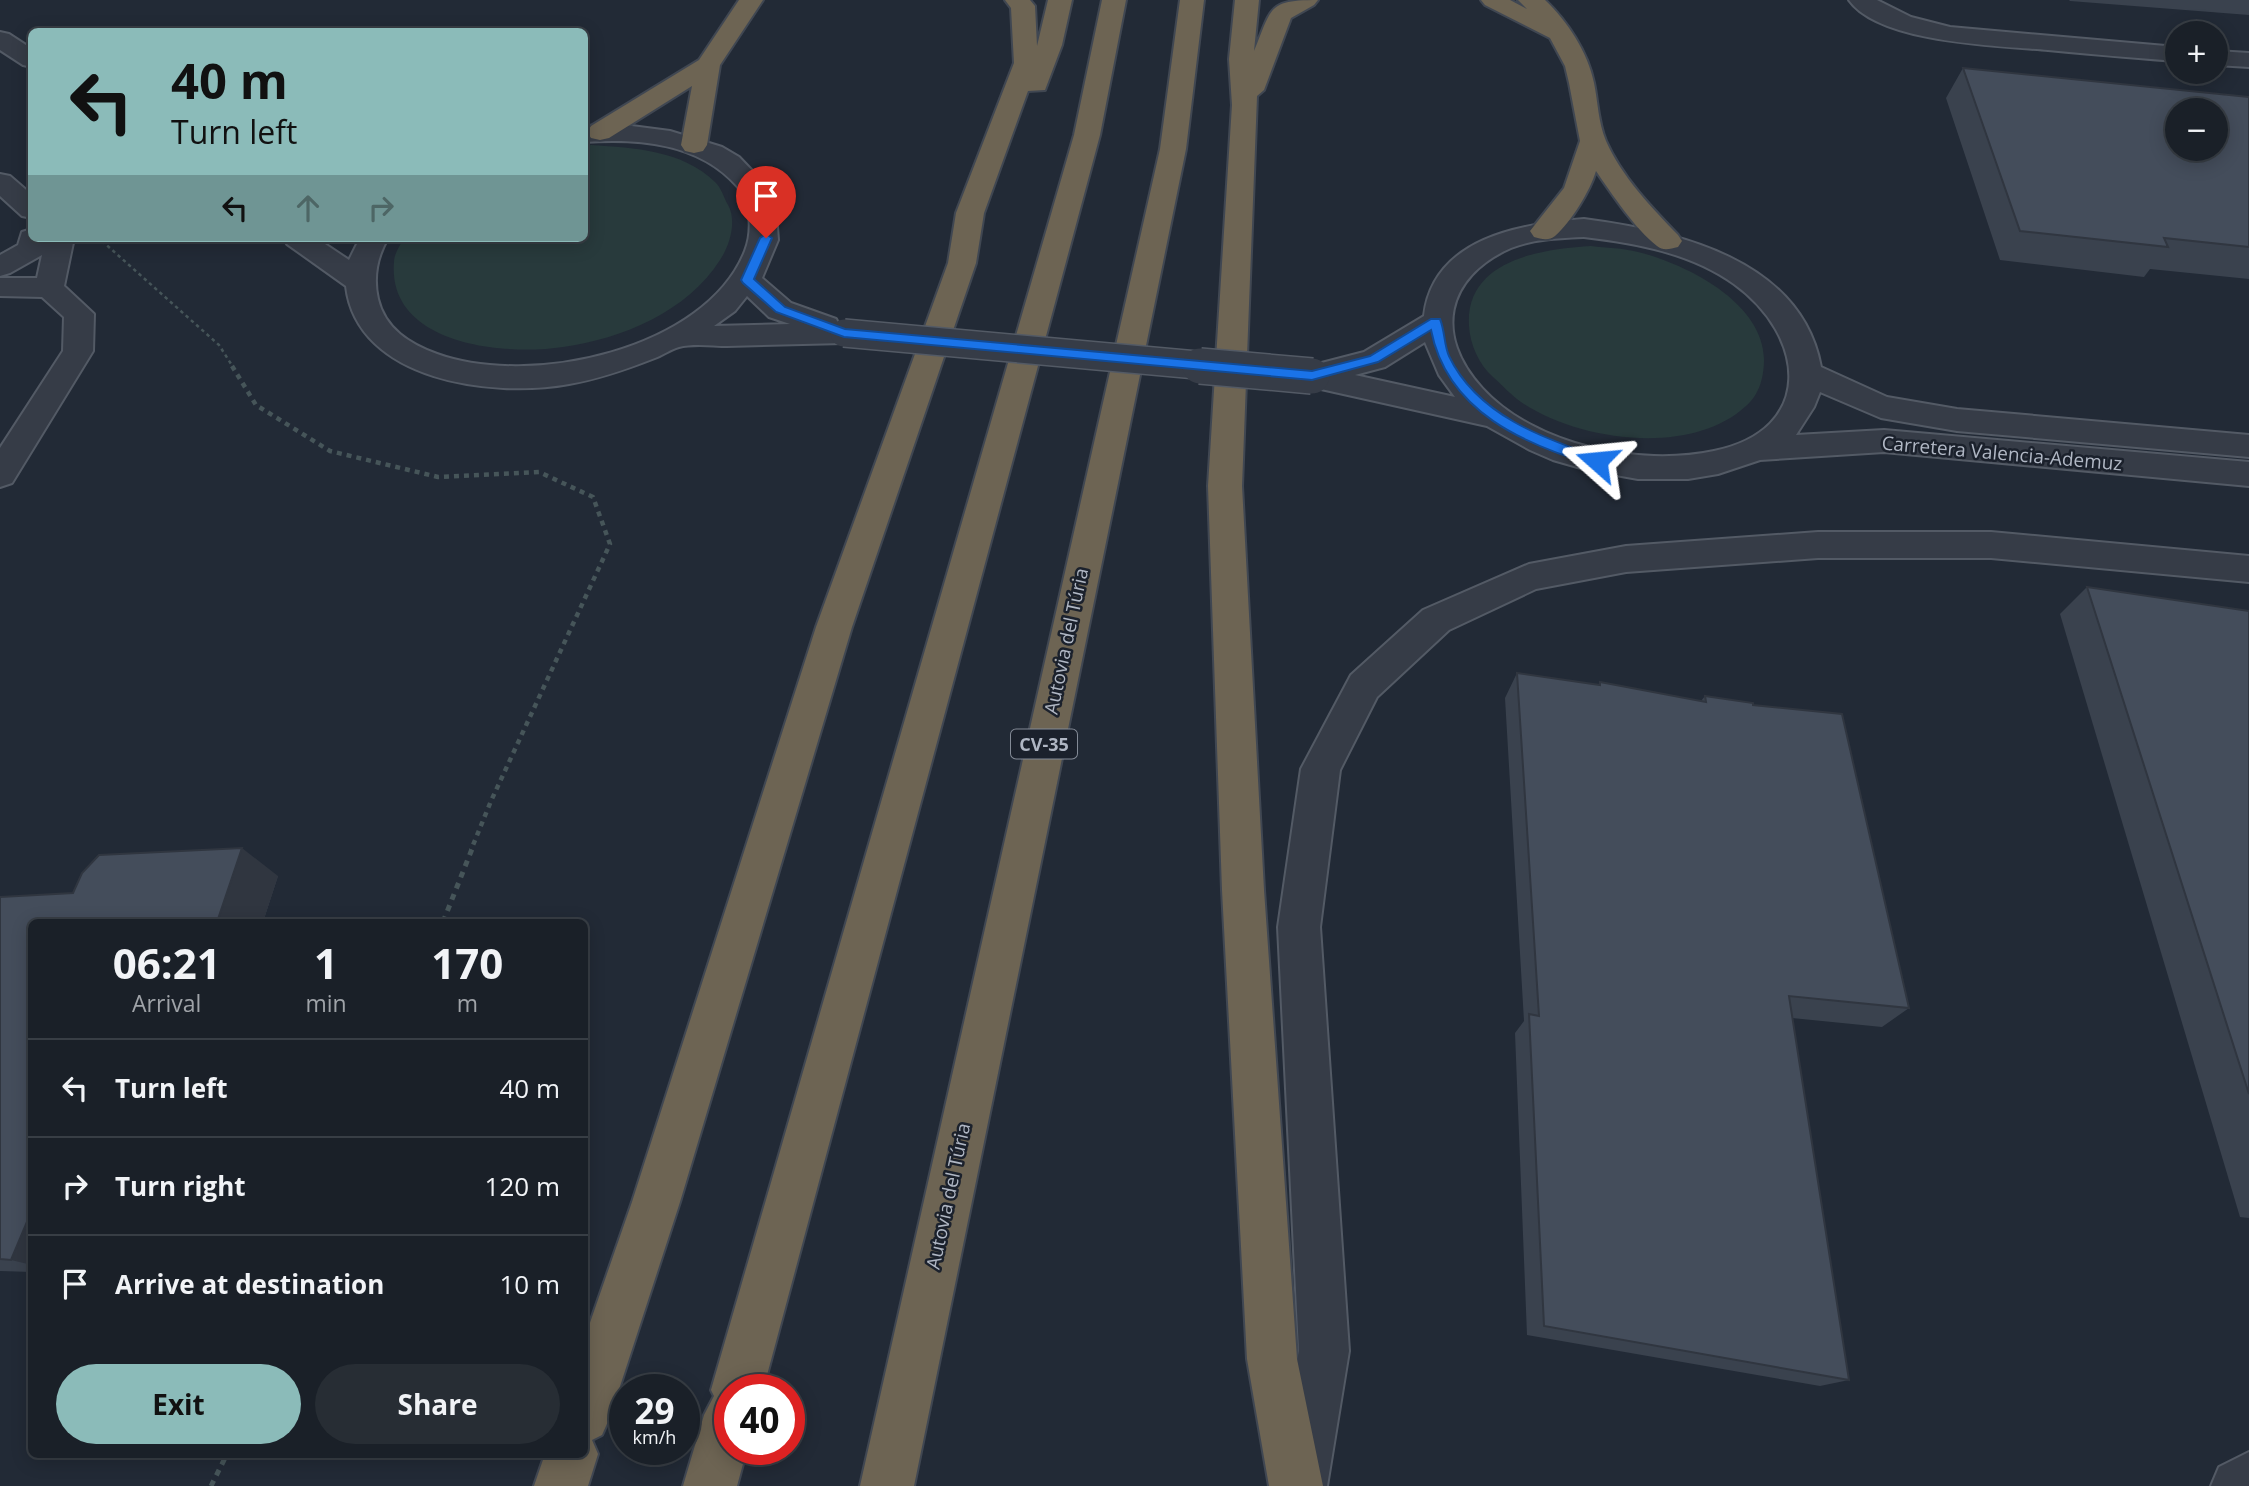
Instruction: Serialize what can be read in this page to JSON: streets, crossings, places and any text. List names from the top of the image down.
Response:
{
  "streets": {
    "highway": ["Autovia del Túria", "CV-35"],
    "street": ["Carretera Valencia-Ademuz"]
  },
  "page": {
    "map_buttons": ["+", "−"],
    "turn": ["40 m", "Turn left"],
    "eta": [
      "06:21",
      "Arrival",
      "1",
      "min",
      "170",
      "m"
    ],
    "list": [
      {
        "name": "Turn left",
        "value": "40 m"
      },
      {
        "name": "Turn right",
        "value": "120 m"
      },
      {
        "name": "Arrive at destination",
        "value": "10 m"
      }
    ],
    "buttons": ["Exit", "Share"],
    "speed": "29 km/h",
    "limit": "40"
  }
}
